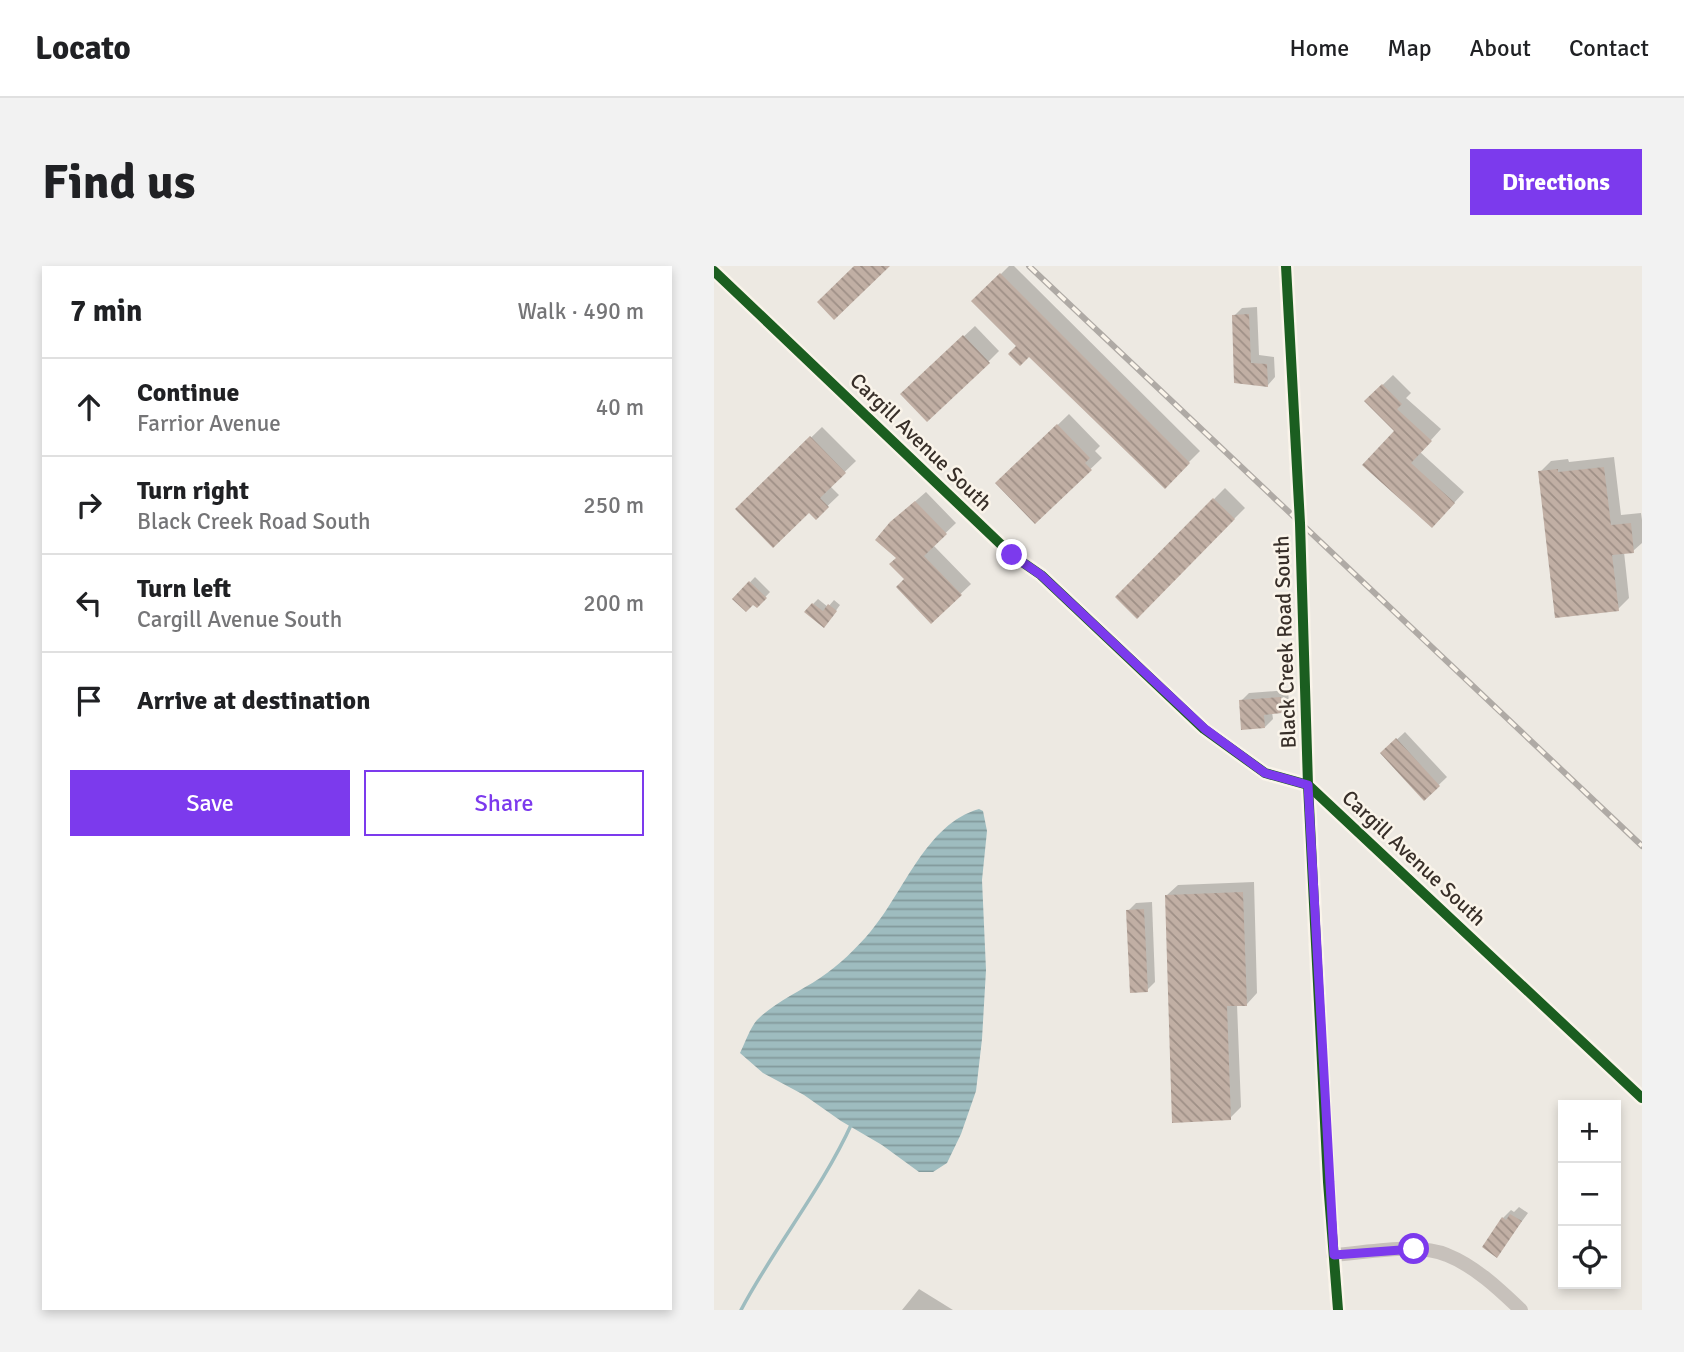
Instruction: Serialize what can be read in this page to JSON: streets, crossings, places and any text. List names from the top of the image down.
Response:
{
  "streets": {
    "street": ["Cargill Avenue South", "Black Creek Road South"]
  },
  "crossings": [
    ["Cargill Avenue South", "Black Creek Road South"]
  ],
  "page": {
    "header": "Locato",
    "nav": [
      "Home",
      "Map",
      "About",
      "Contact"
    ],
    "buttons": [
      "Directions",
      ["Save", "Share"]
    ],
    "title": "Find us",
    "heading": ["7 min", "Walk · 490 m"],
    "list": [
      ["Continue", "Farrior Avenue", "40 m"],
      ["Turn right", "Black Creek Road South", "250 m"],
      ["Turn left", "Cargill Avenue South", "200 m"],
      "Arrive at destination"
    ],
    "map_buttons": ["+", "−"]
  }
}
